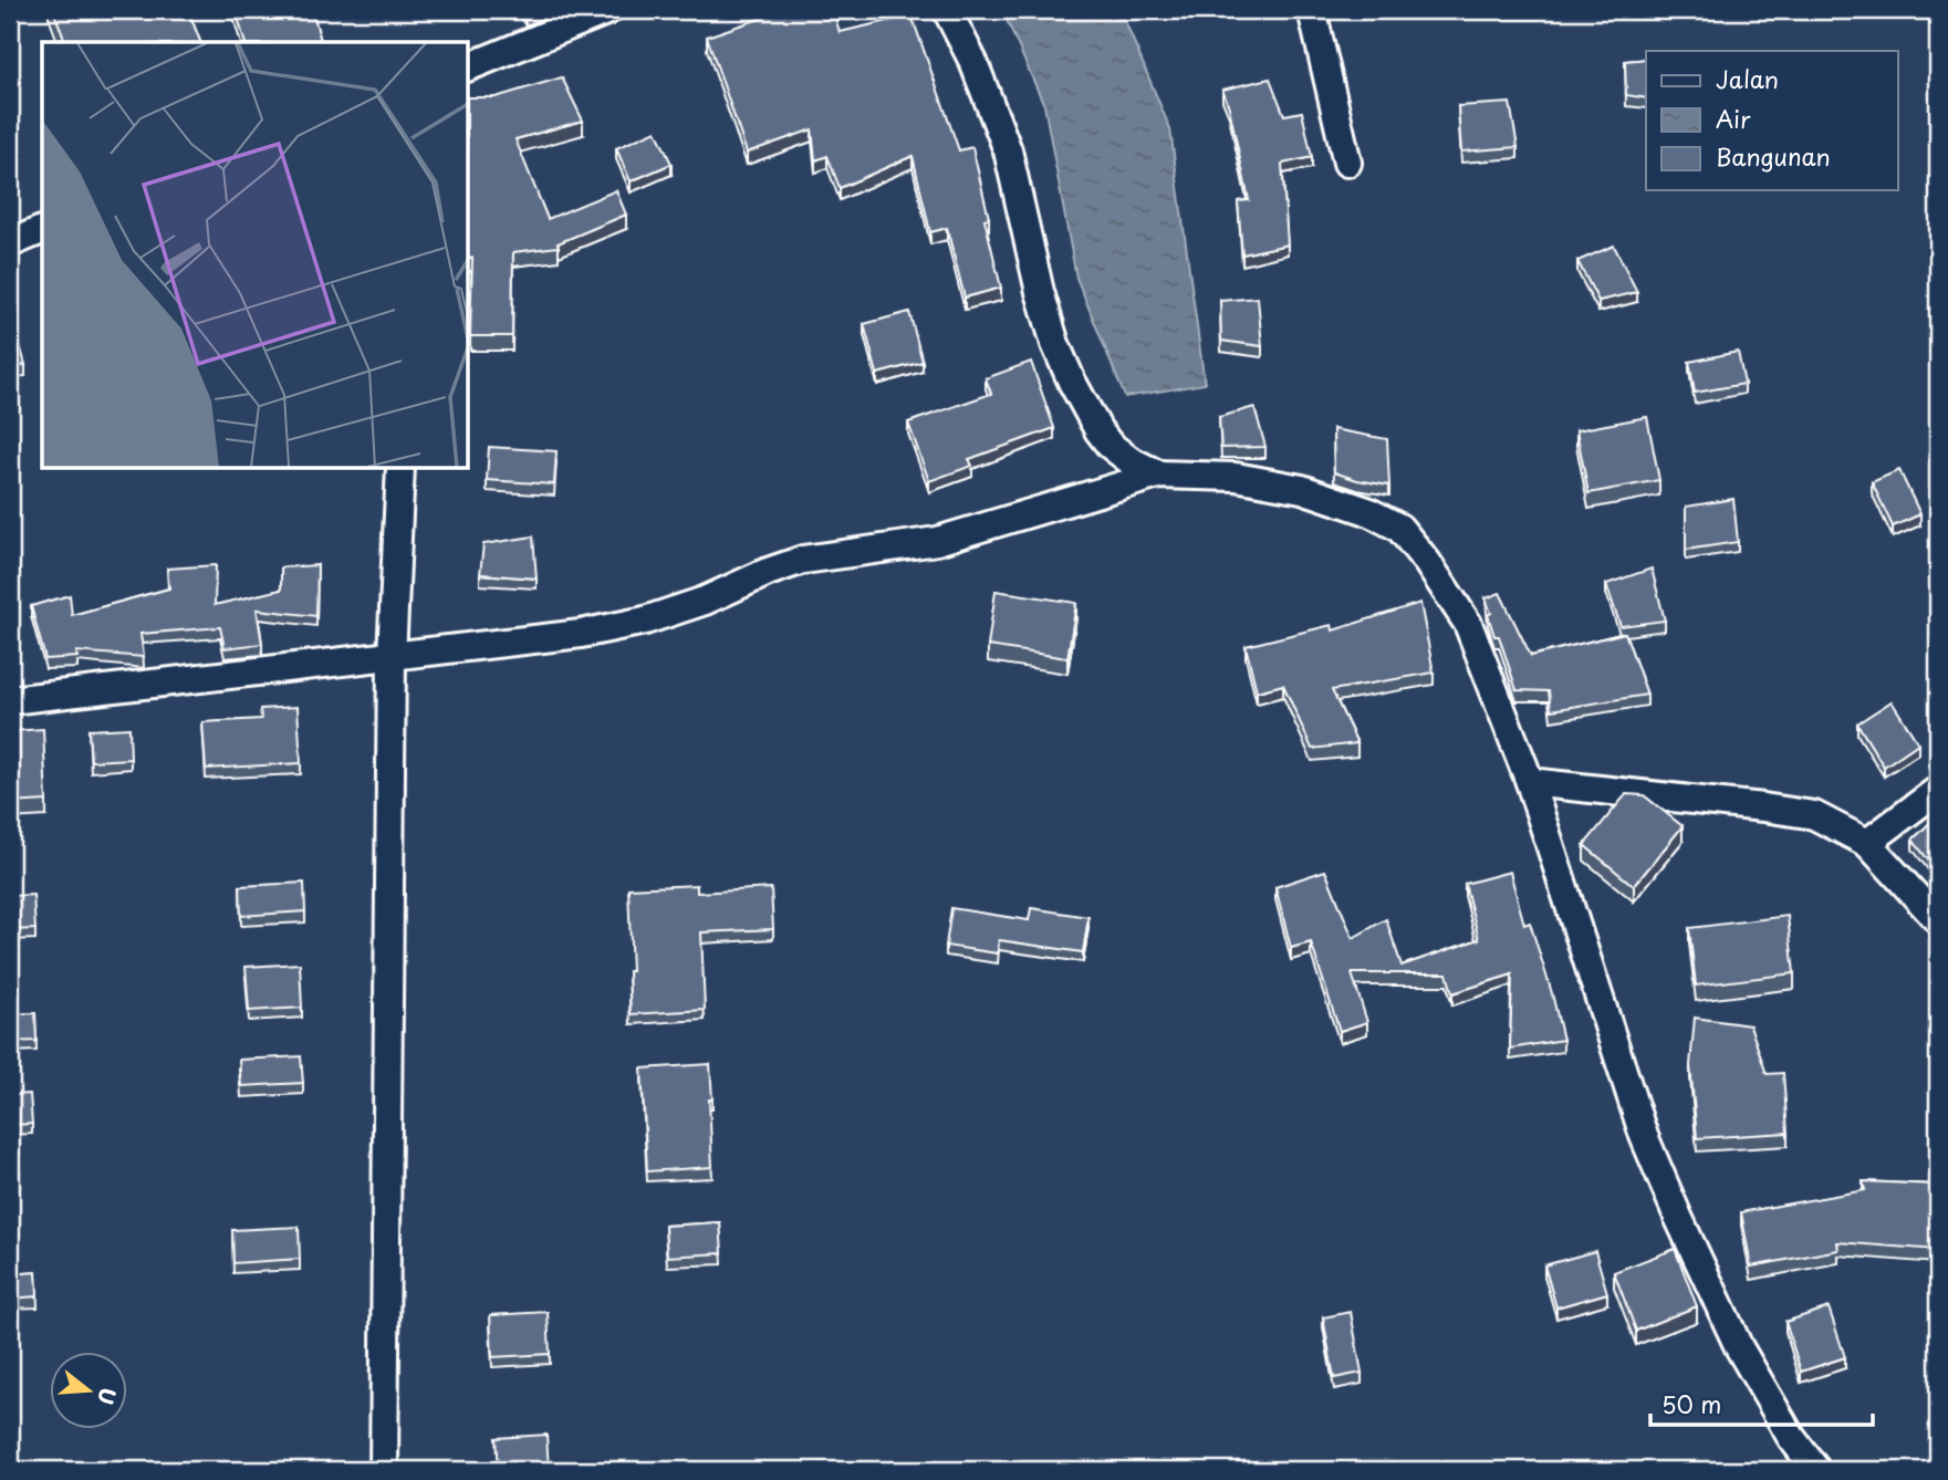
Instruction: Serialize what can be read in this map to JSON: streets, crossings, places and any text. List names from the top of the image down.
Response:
{
  "legend": ["Jalan", "Air", "Bangunan"],
  "scale_bar": "50 m",
  "north": "right"
}
